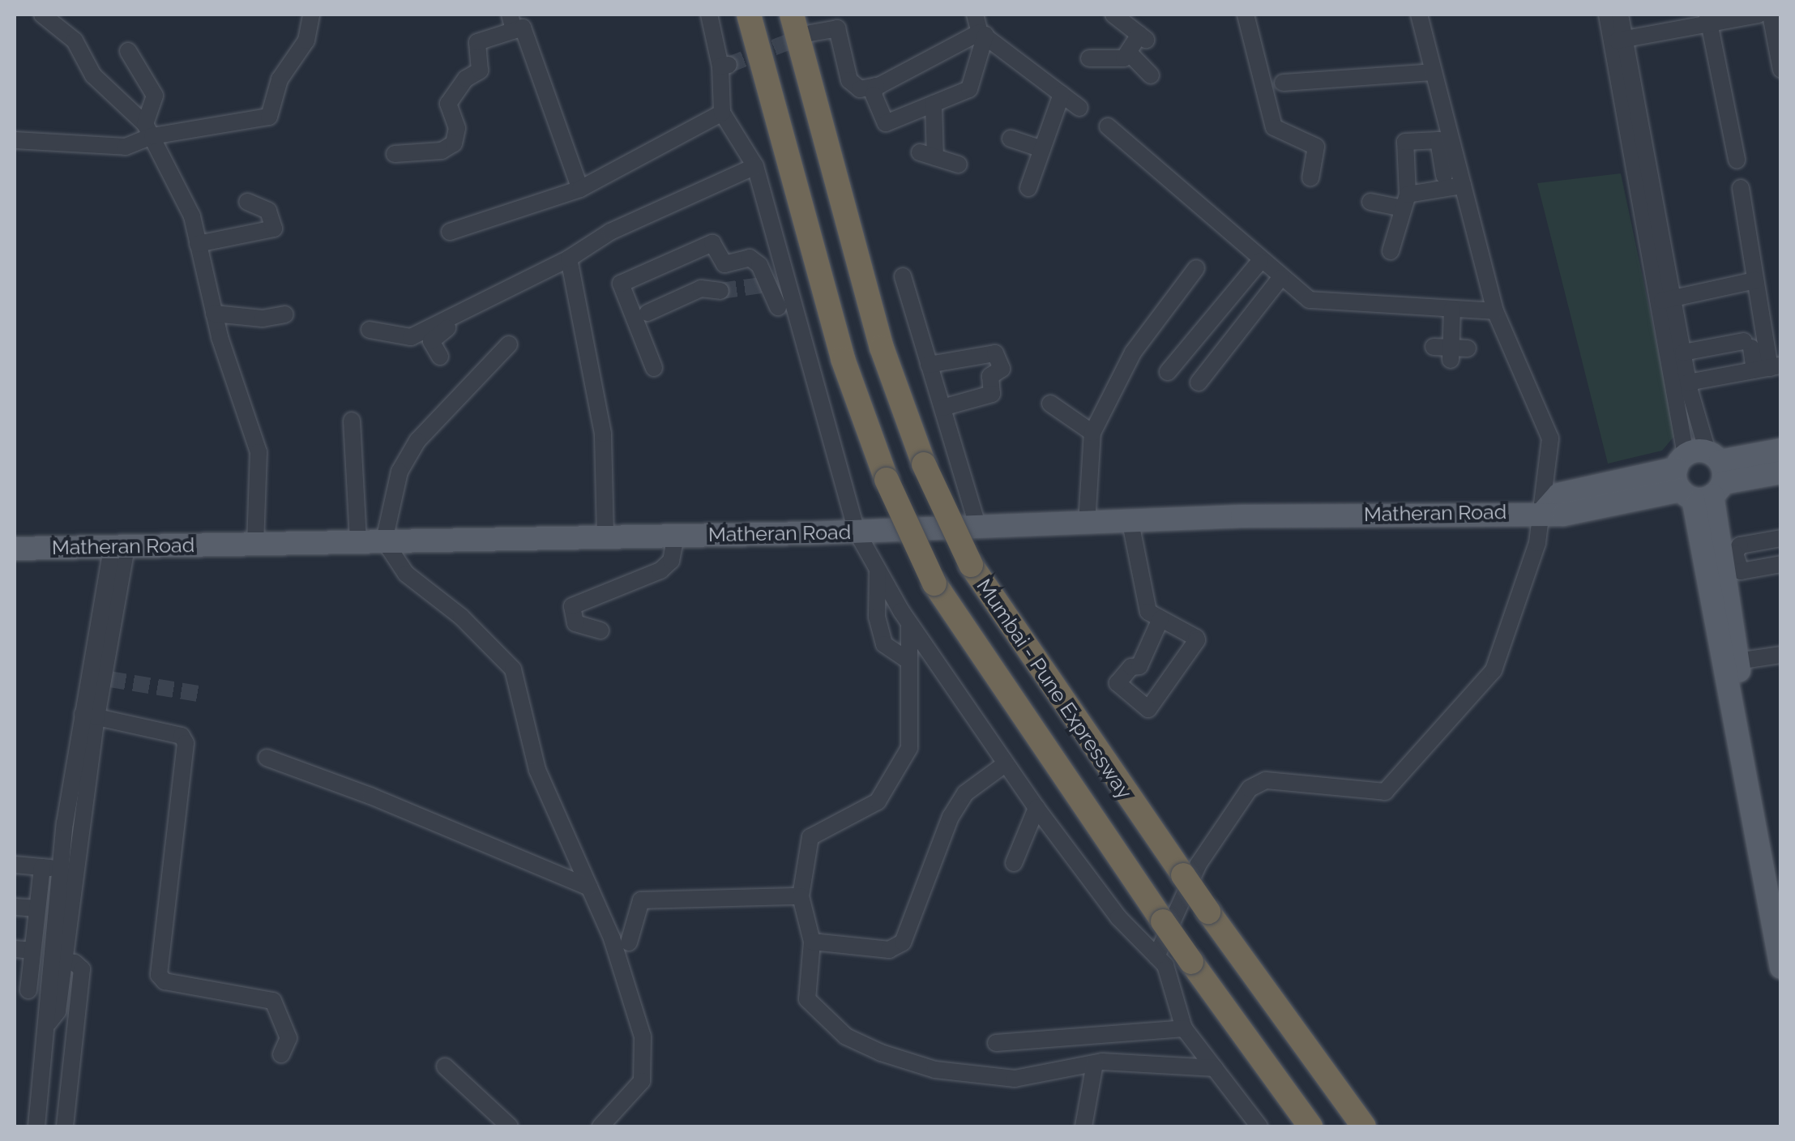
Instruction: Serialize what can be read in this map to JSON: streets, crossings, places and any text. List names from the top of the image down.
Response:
{
  "streets": {
    "highway": ["Mumbai - Pune Expressway"],
    "main road": ["Matheran Road"]
  }
}
